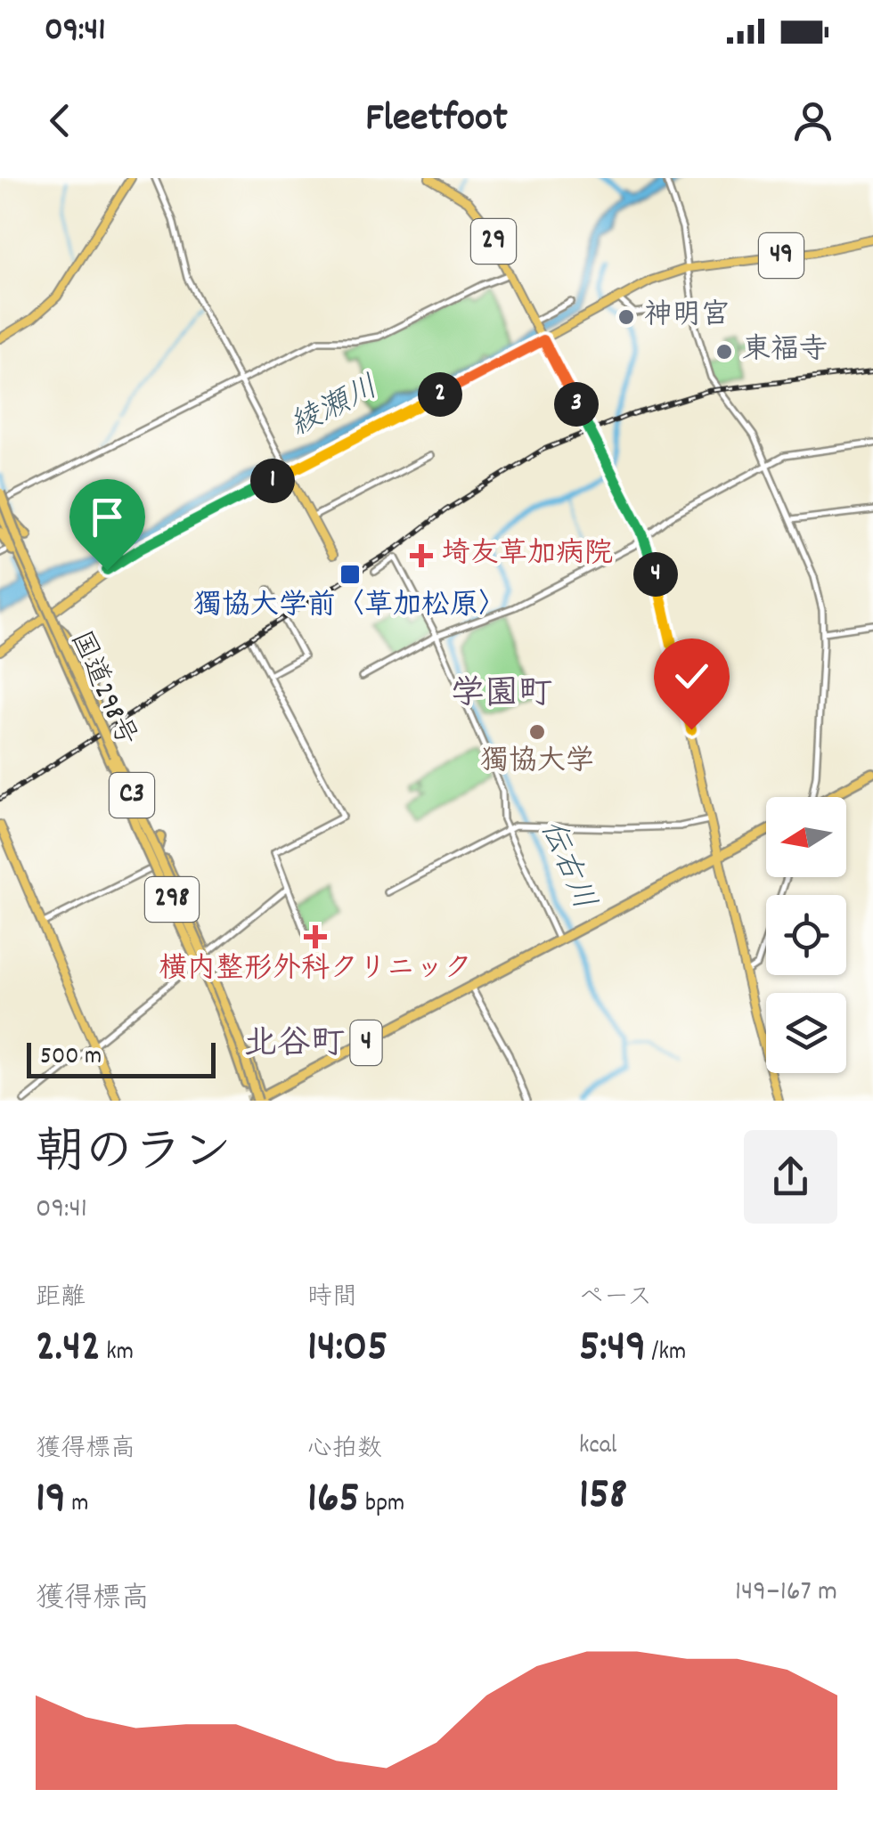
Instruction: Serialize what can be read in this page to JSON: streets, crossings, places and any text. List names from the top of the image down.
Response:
{
  "streets": {
    "highway": [
      "国道298号",
      "C3",
      "298",
      "4"
    ],
    "main road": ["29", "49"]
  },
  "crossings": [
    ["29", "49"],
    ["49", "国道298号"],
    ["国道298号", "C3"],
    ["国道298号", "298"],
    ["C3", "298"],
    ["C3", "4"],
    ["298", "4"]
  ],
  "districts": ["学園町", "北谷町"],
  "water": ["綾瀬川", "伝右川"],
  "places": {
    "other": ["神明宮", "東福寺", "獨協大学"],
    "health": ["埼友草加病院", "横内整形外科クリニック"],
    "transit": ["獨協大学前〈草加松原〉"]
  },
  "scale_bar": "500 m",
  "north": "left",
  "page": {
    "status": "09:41",
    "header": "Fleetfoot",
    "pins": [
      "2",
      "3",
      "1",
      "4"
    ],
    "scale": "500 m",
    "heading": ["朝のラン", "09:41"],
    "stats": [
      ["距離", "2.42 km"],
      ["時間", "14:05"],
      ["ペース", "5:49 /km"],
      ["獲得標高", "19 m"],
      ["心拍数", "165 bpm"],
      ["kcal", "158"]
    ],
    "chart": ["獲得標高", "149–167 m"]
  }
}
